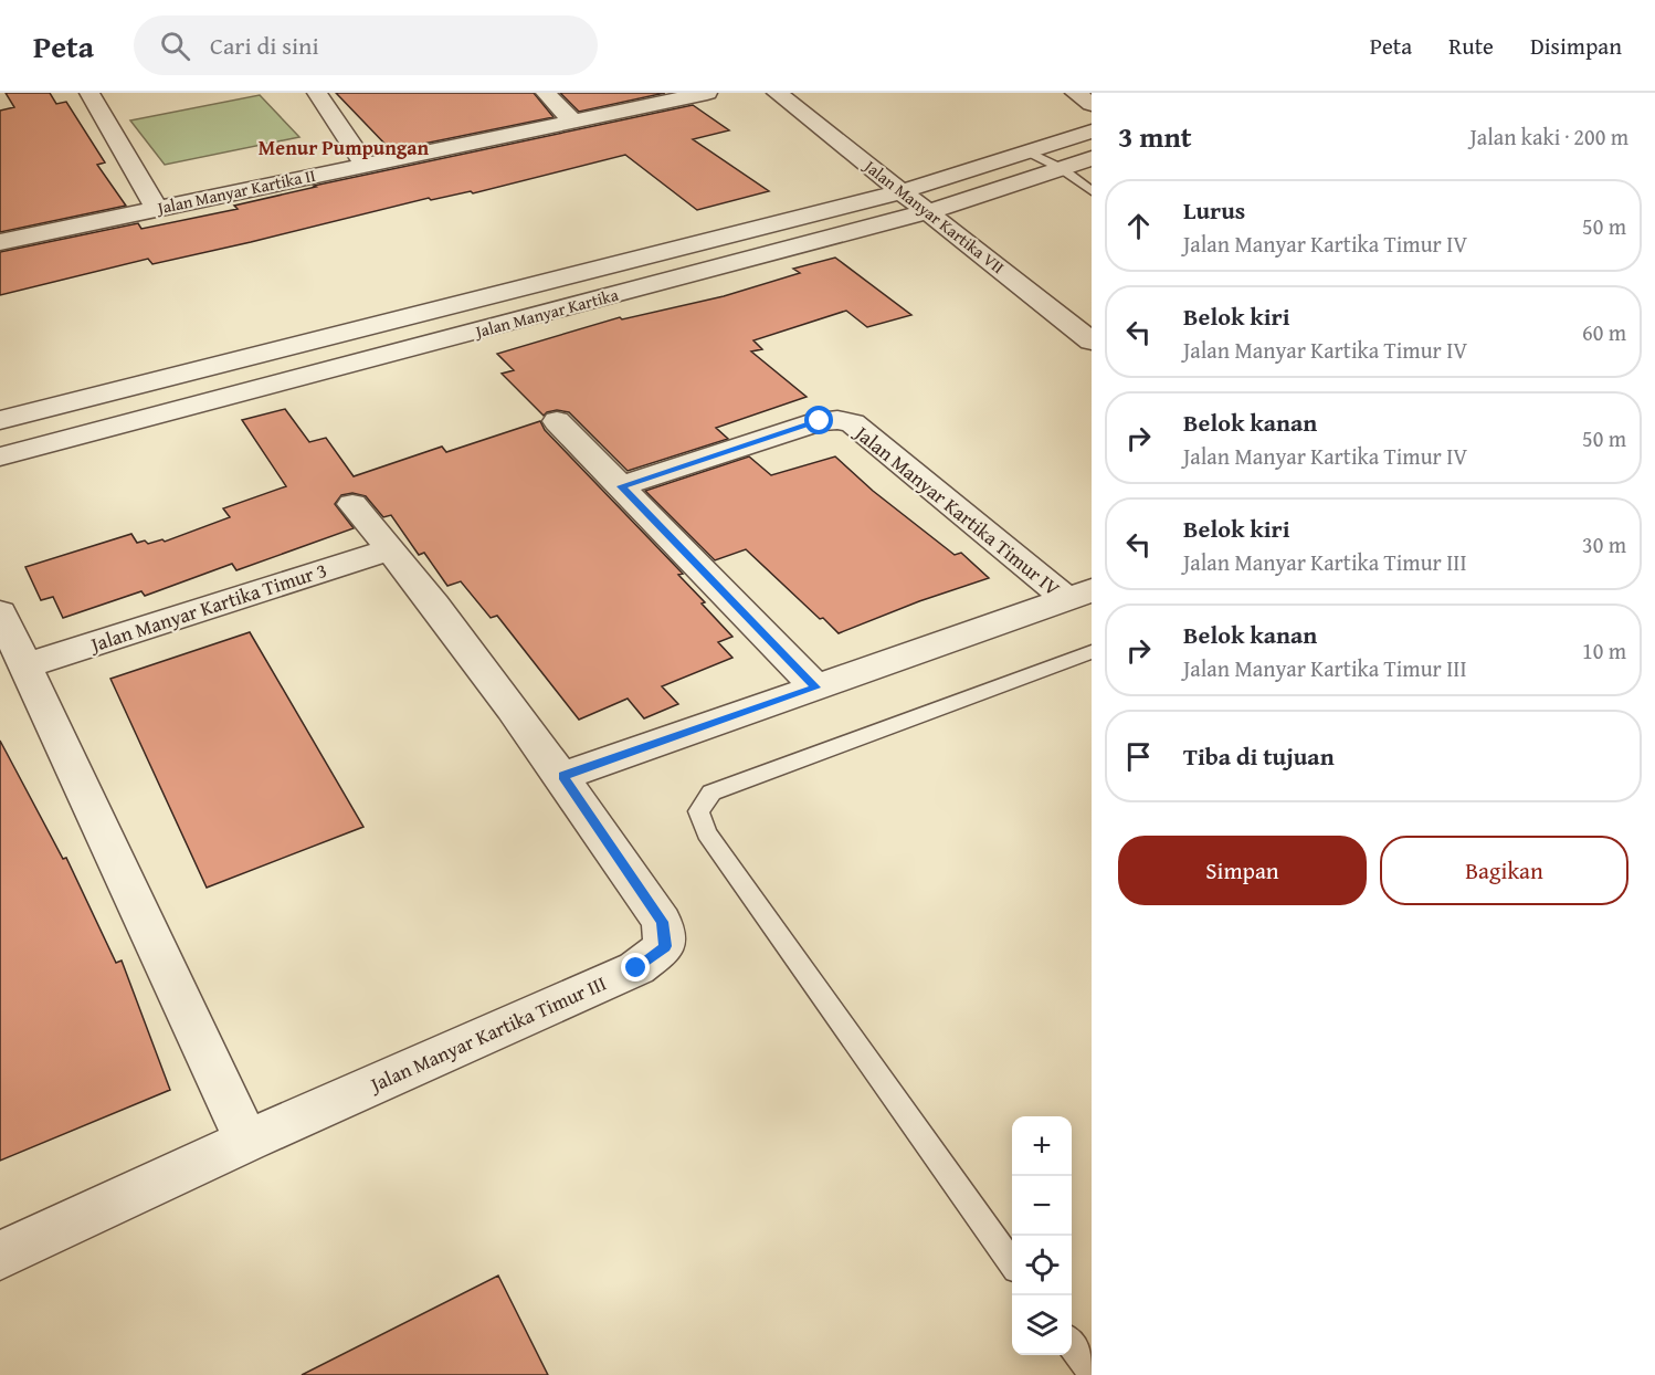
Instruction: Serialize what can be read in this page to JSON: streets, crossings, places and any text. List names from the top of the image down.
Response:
{
  "streets": {
    "street": [
      "Jalan Manyar Kartika II",
      "Jalan Manyar Kartika VII",
      "Jalan Manyar Kartika",
      "Jalan Manyar Kartika Timur IV",
      "Jalan Manyar Kartika Timur 3",
      "Jalan Manyar Kartika Timur III"
    ]
  },
  "crossings": [
    ["Jalan Manyar Kartika VII", "Jalan Manyar Kartika"],
    ["Jalan Manyar Kartika Timur IV", "Jalan Manyar Kartika Timur III"],
    ["Jalan Manyar Kartika Timur 3", "Jalan Manyar Kartika Timur III"]
  ],
  "districts": ["Menur Pumpungan"],
  "page": {
    "header": "Peta",
    "search": "Cari di sini",
    "nav": ["Peta", "Rute", "Disimpan"],
    "heading": ["3 mnt", "Jalan kaki · 200 m"],
    "list": [
      ["Lurus", "Jalan Manyar Kartika Timur IV", "50 m"],
      ["Belok kiri", "Jalan Manyar Kartika Timur IV", "60 m"],
      ["Belok kanan", "Jalan Manyar Kartika Timur IV", "50 m"],
      ["Belok kiri", "Jalan Manyar Kartika Timur III", "30 m"],
      ["Belok kanan", "Jalan Manyar Kartika Timur III", "10 m"],
      "Tiba di tujuan"
    ],
    "buttons": ["Simpan", "Bagikan"],
    "map_buttons": ["+", "−"]
  }
}
